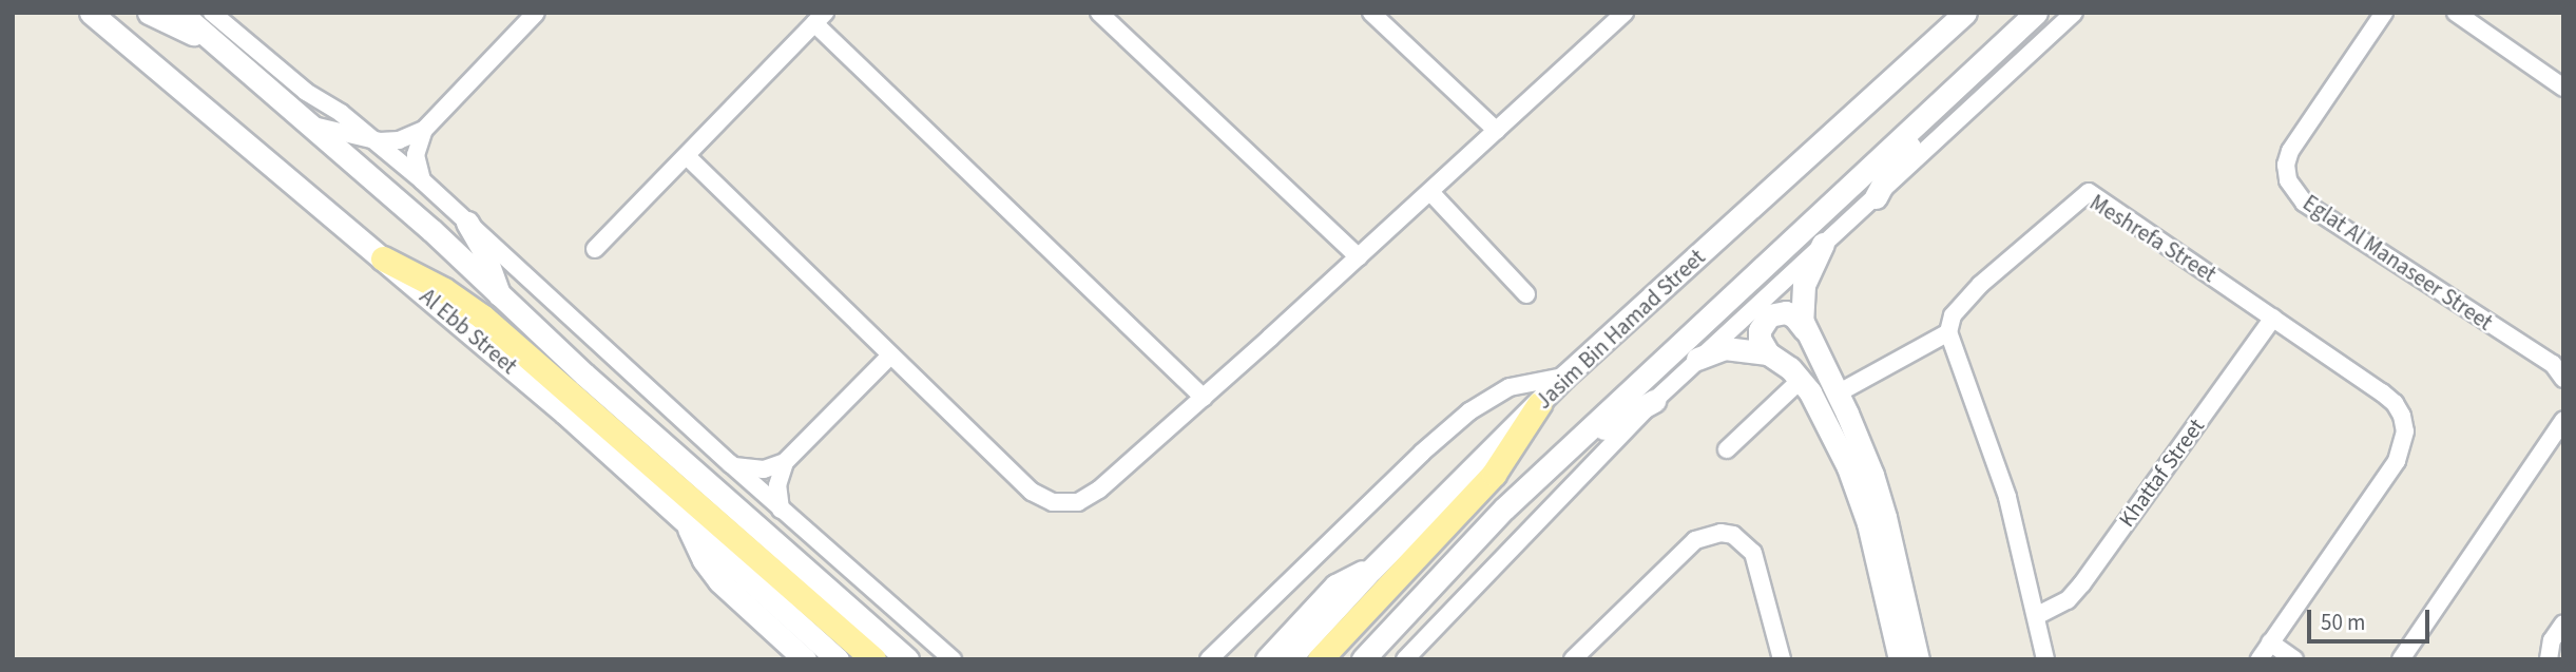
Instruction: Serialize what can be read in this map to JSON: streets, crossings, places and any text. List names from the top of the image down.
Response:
{
  "streets": {
    "main road": ["Jasim Bin Hamad Street", "Al Ebb Street"],
    "street": ["Meshrefa Street", "Eglat Al Manaseer Street", "Khattaf Street"]
  },
  "crossings": [
    ["Meshrefa Street", "Khattaf Street"]
  ],
  "scale_bar": "50 m"
}
